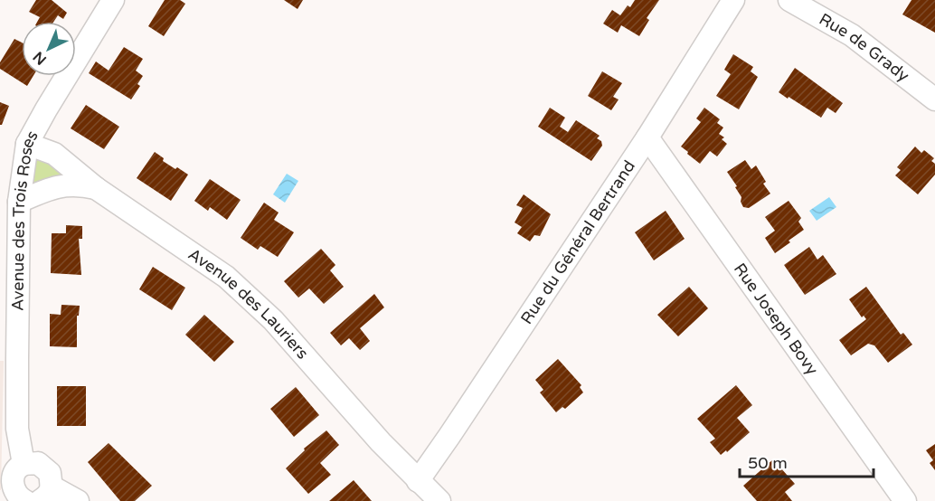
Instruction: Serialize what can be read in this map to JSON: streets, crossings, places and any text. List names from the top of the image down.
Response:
{
  "streets": {
    "street": [
      "Rue de Grady",
      "Avenue des Trois Roses",
      "Rue du Général Bertrand",
      "Avenue des Lauriers",
      "Rue Joseph Bovy"
    ]
  },
  "crossings": [
    ["Avenue des Trois Roses", "Avenue des Lauriers"],
    ["Rue du Général Bertrand", "Avenue des Lauriers"],
    ["Rue du Général Bertrand", "Rue Joseph Bovy"]
  ],
  "scale_bar": "50 m",
  "north": "bottom left"
}
